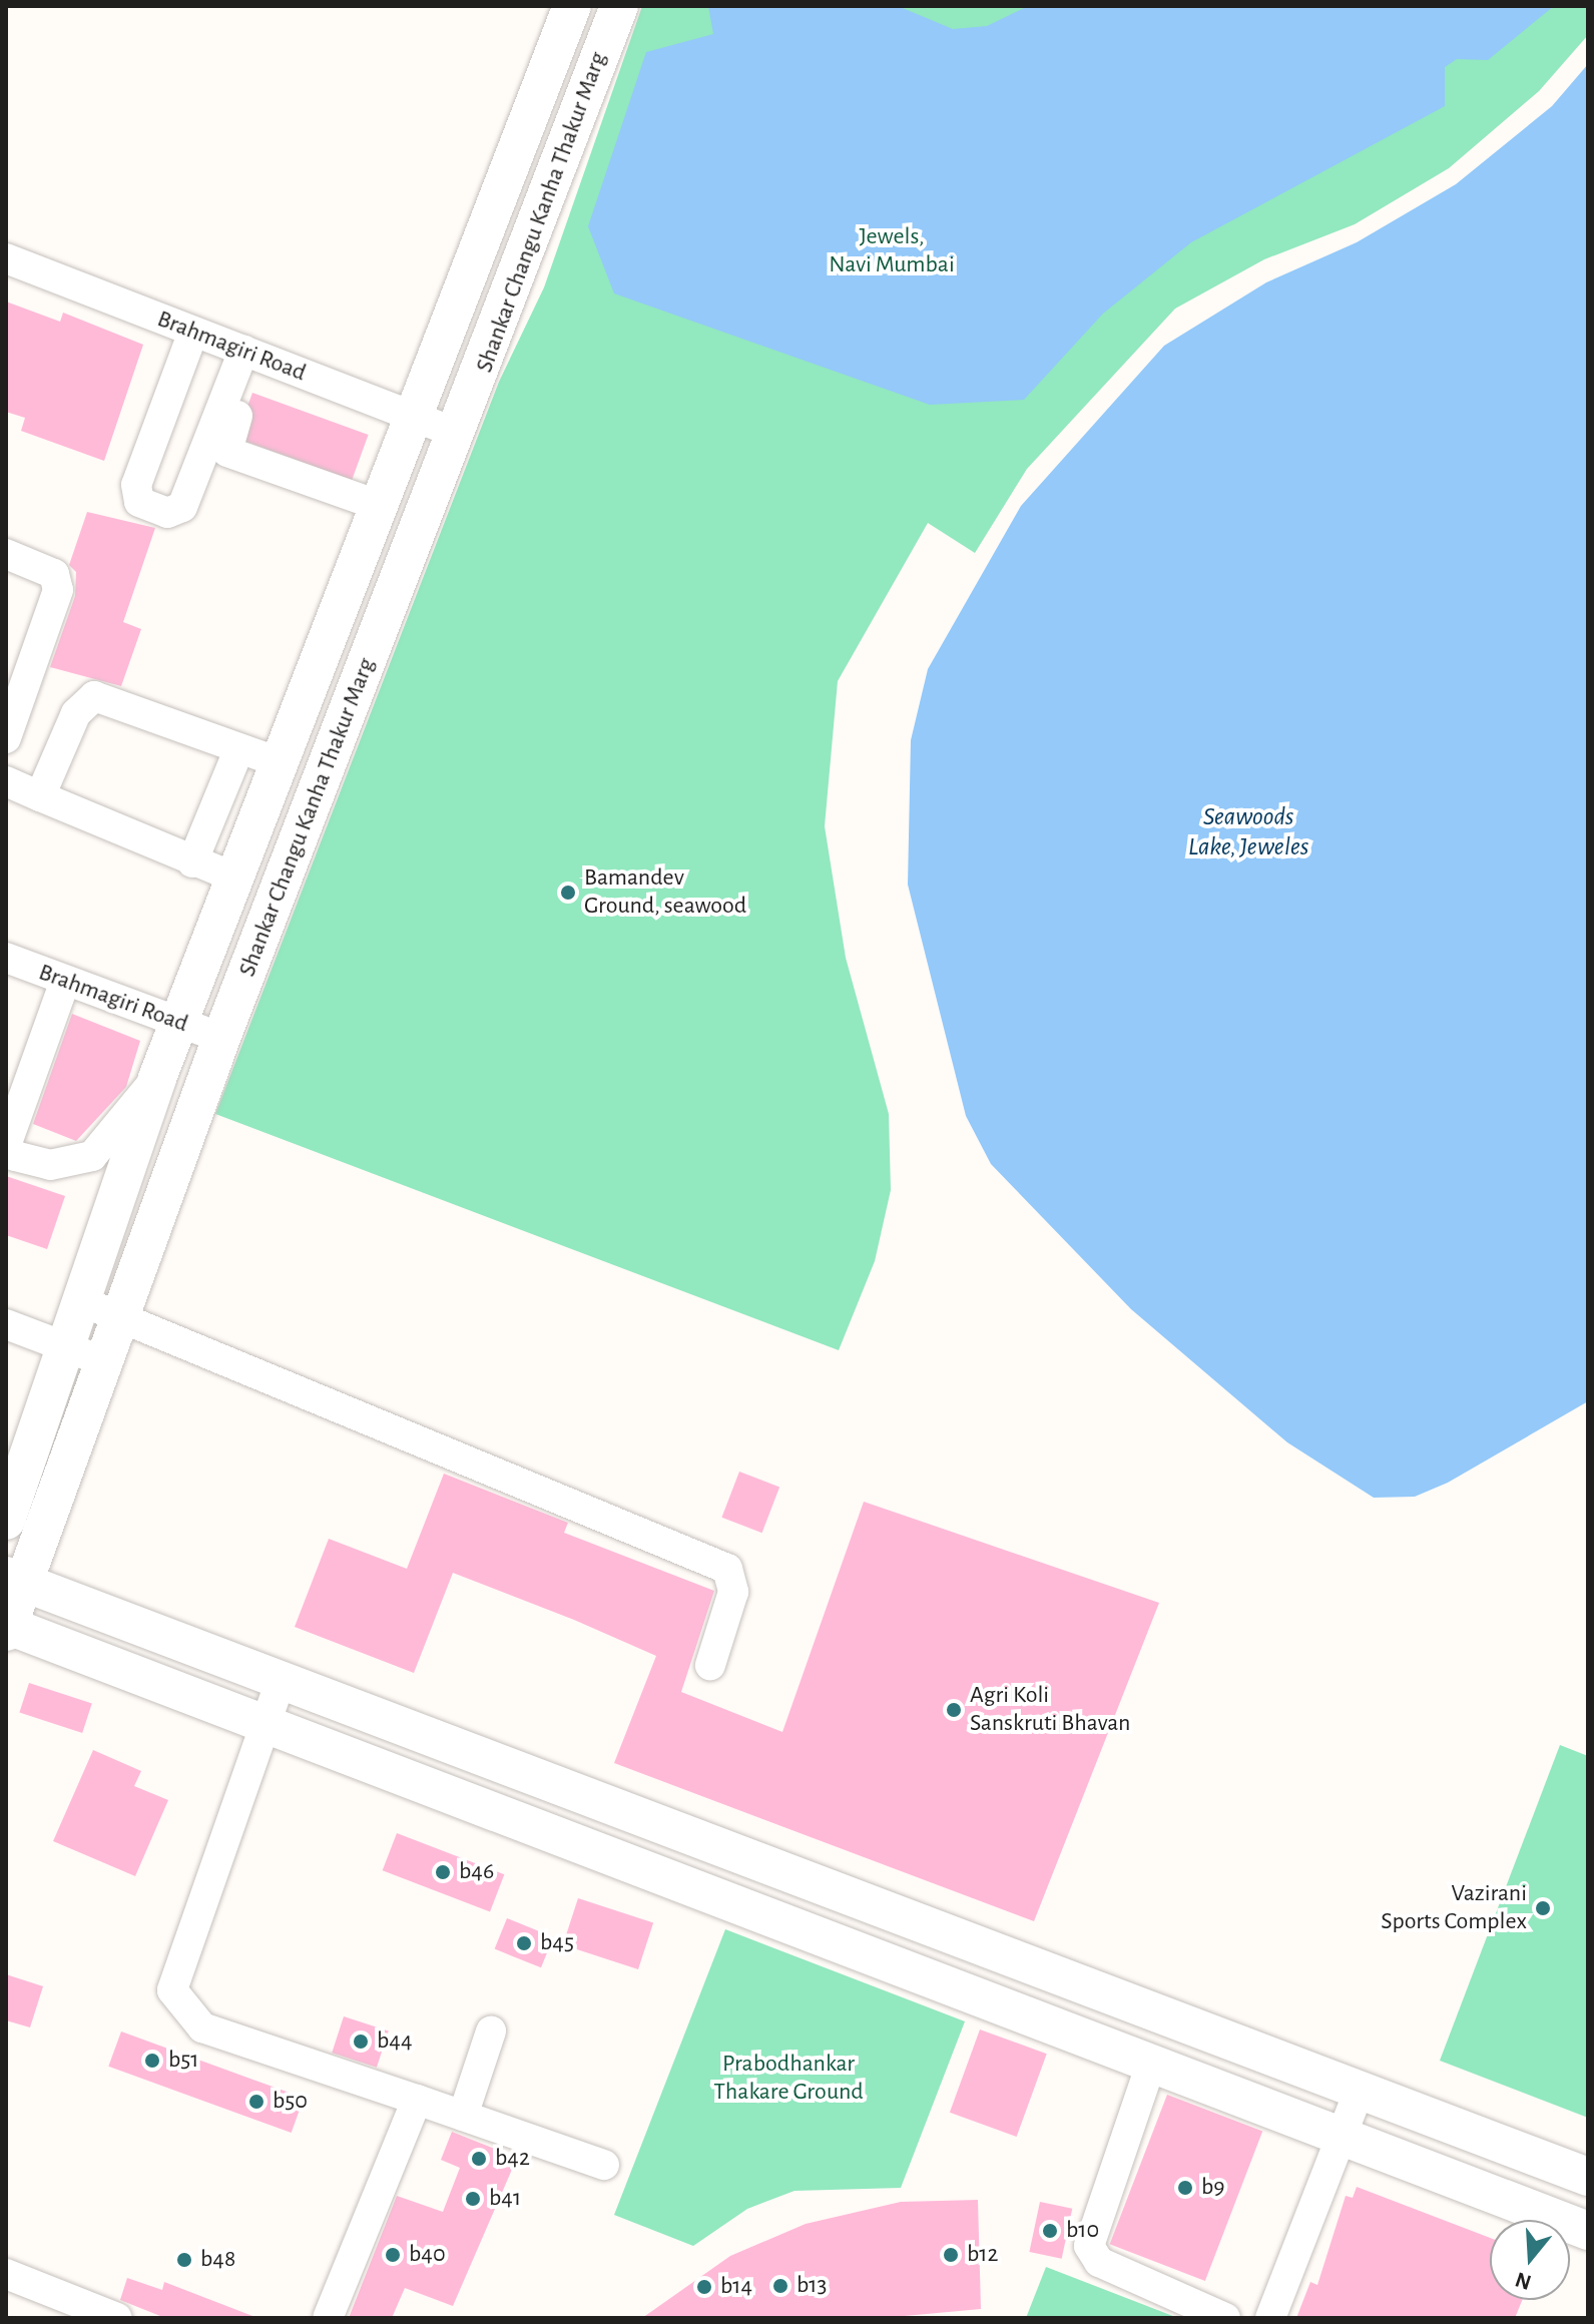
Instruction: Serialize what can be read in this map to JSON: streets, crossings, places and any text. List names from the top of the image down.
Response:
{
  "streets": {
    "street": ["Shankar Changu Kanha Thakur Marg", "Brahmagiri Road"]
  },
  "crossings": [
    ["Shankar Changu Kanha Thakur Marg", "Brahmagiri Road"]
  ],
  "water": ["Seawoods Lake, Jeweles"],
  "parks": ["Jewels, Navi Mumbai", "Prabodhankar Thakare Ground"],
  "places": [
    "Bamandev Ground, seawood",
    "Agri Koli Sanskruti Bhavan",
    "b46",
    "Vazirani Sports Complex",
    "b45",
    "b44",
    "b51",
    "b50",
    "b42",
    "b9",
    "b41",
    "b10",
    "b40",
    "b12",
    "b48",
    "b13",
    "b14"
  ],
  "north": "bottom"
}
